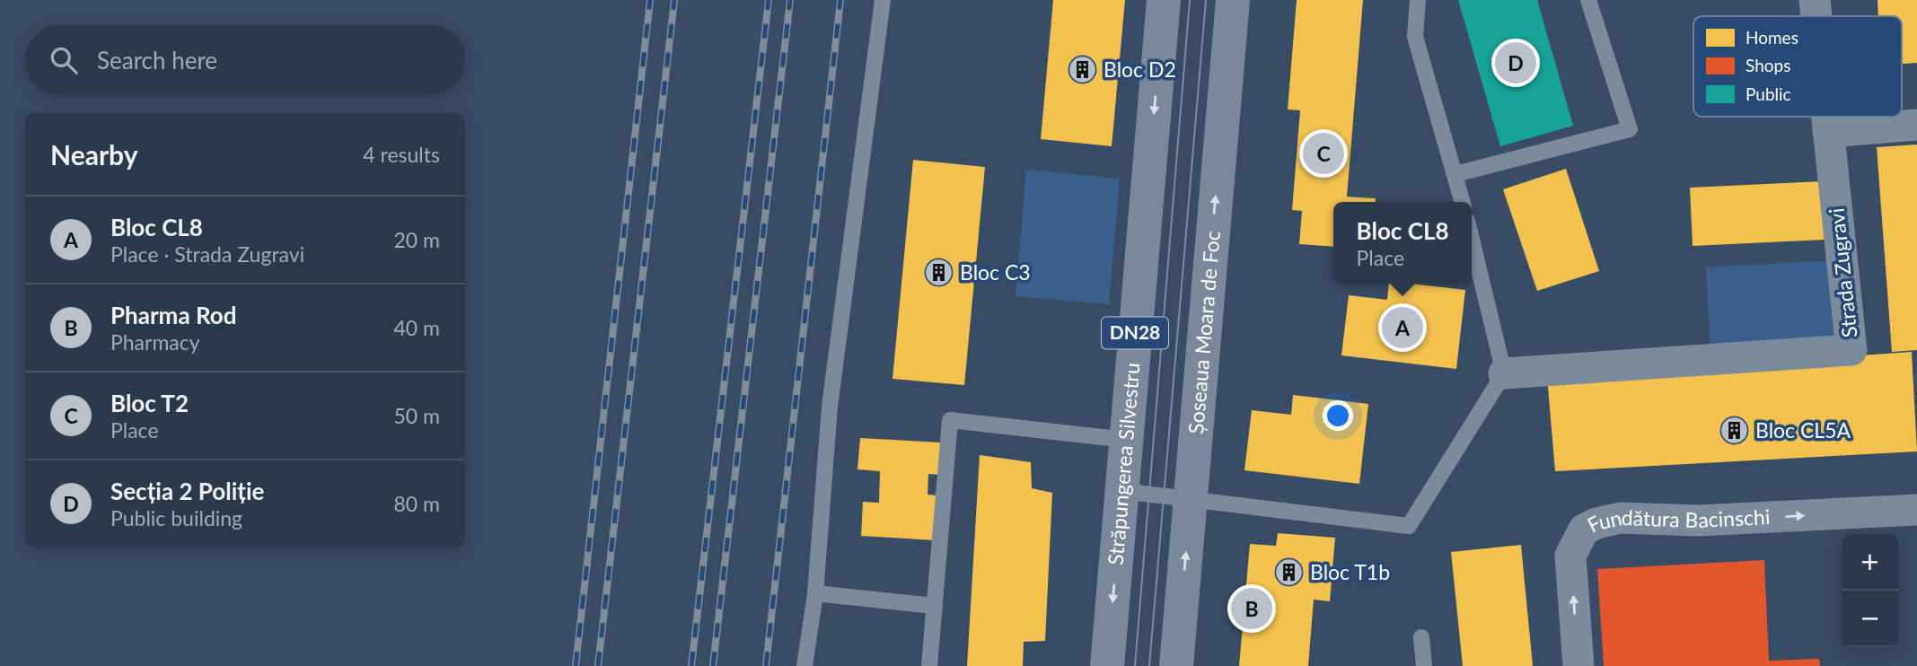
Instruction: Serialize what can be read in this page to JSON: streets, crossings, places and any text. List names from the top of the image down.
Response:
{
  "streets": {
    "main road": ["DN28", "Șoseaua Moara de Foc", "Străpungerea Silvestru"],
    "street": ["Strada Zugravi", "Fundătura Bacinschi"]
  },
  "one_way": ["Șoseaua Moara de Foc", "Străpungerea Silvestru"],
  "places": {
    "building": [
      "Bloc D2",
      "Bloc C3",
      "Bloc CL5A",
      "Bloc T1b"
    ]
  },
  "legend": ["Homes", "Shops", "Public"],
  "page": {
    "search": "Search here",
    "pins": [
      "D",
      "C",
      "A",
      "B"
    ],
    "heading": ["Nearby", "4 results"],
    "list": [
      {
        "mark": "A",
        "name": "Bloc CL8",
        "note": "Place · Strada Zugravi",
        "value": "20 m"
      },
      {
        "mark": "B",
        "name": "Pharma Rod",
        "note": "Pharmacy",
        "value": "40 m"
      },
      {
        "mark": "C",
        "name": "Bloc T2",
        "note": "Place",
        "value": "50 m"
      },
      {
        "mark": "D",
        "name": "Secția 2 Poliție",
        "note": "Public building",
        "value": "80 m"
      }
    ],
    "popup": ["Bloc CL8", "Place"],
    "map_buttons": ["+", "−"]
  }
}
